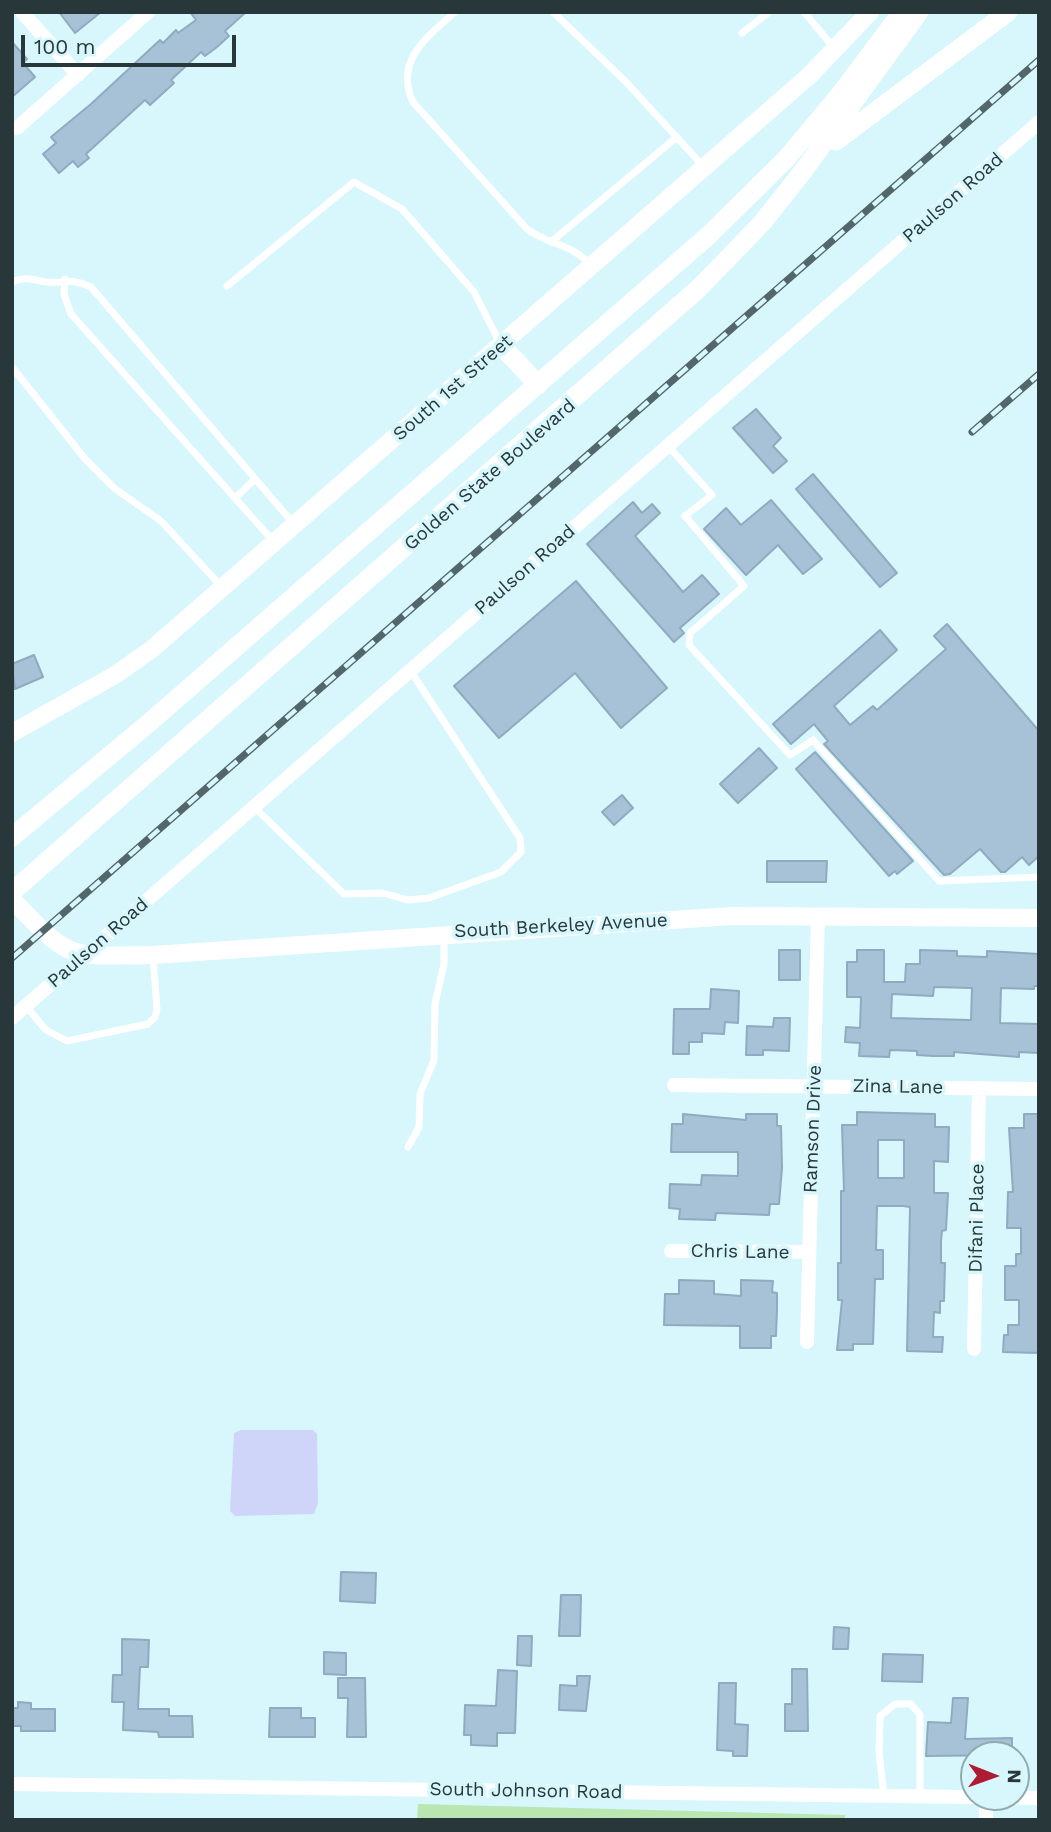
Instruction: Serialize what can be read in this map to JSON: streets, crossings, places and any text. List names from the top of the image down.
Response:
{
  "streets": {
    "main road": ["Golden State Boulevard"],
    "street": [
      "Paulson Road",
      "South 1st Street",
      "South Berkeley Avenue",
      "Zina Lane",
      "Ramson Drive",
      "Difani Place",
      "Chris Lane",
      "South Johnson Road"
    ]
  },
  "crossings": [
    ["Paulson Road", "South Berkeley Avenue"],
    ["South Berkeley Avenue", "Ramson Drive"],
    ["Zina Lane", "Ramson Drive"],
    ["Zina Lane", "Difani Place"],
    ["Ramson Drive", "Chris Lane"]
  ],
  "scale_bar": "100 m",
  "north": "right"
}
